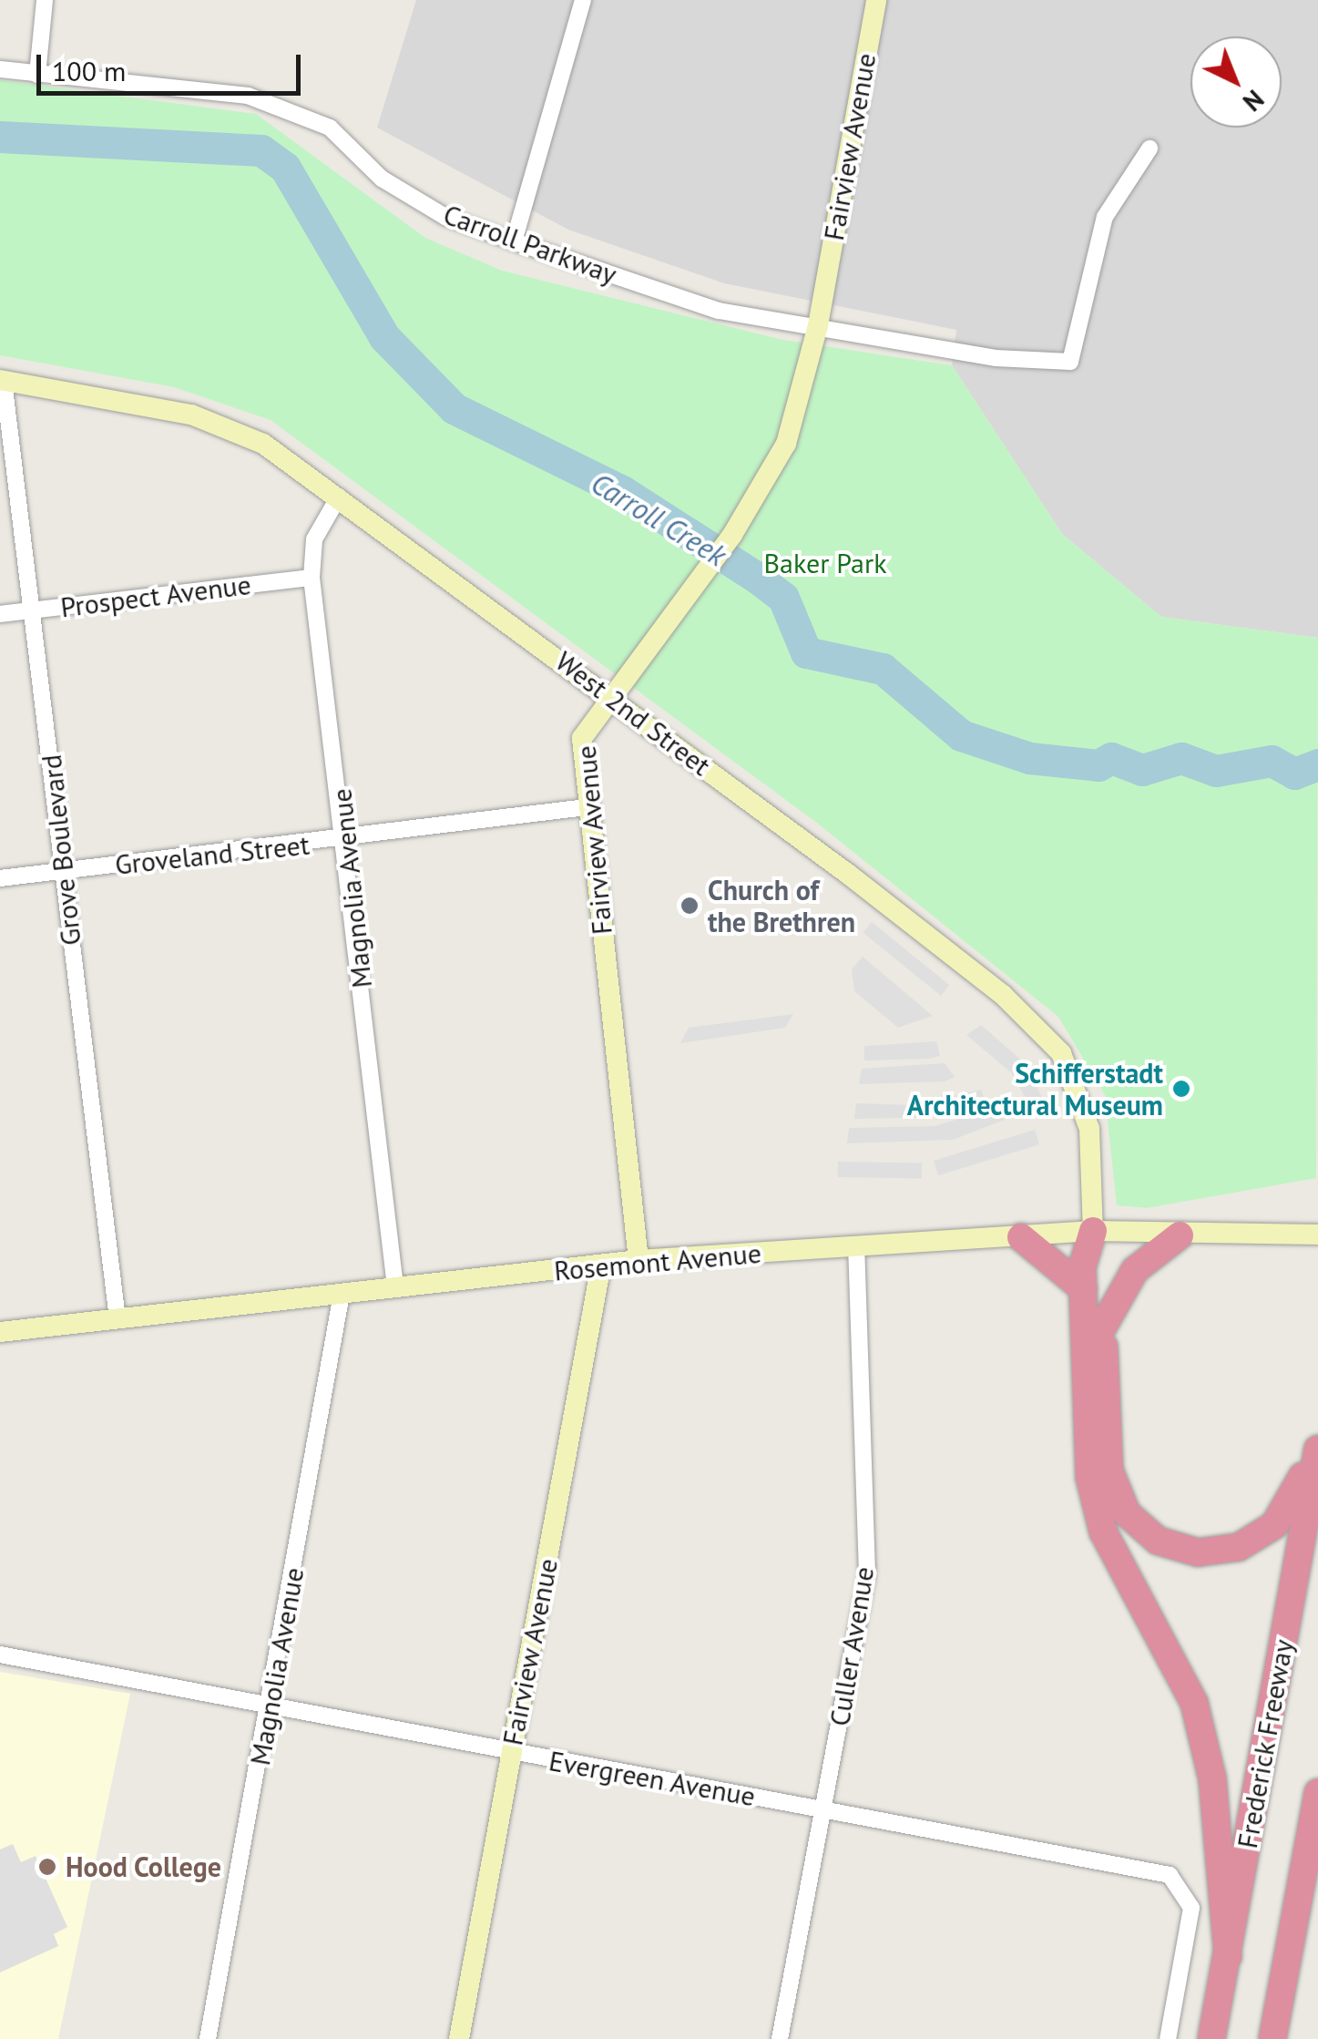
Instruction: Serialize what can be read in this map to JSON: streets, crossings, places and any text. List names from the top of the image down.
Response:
{
  "streets": {
    "highway": ["Frederick Freeway"],
    "street": [
      "Fairview Avenue",
      "Carroll Parkway",
      "Prospect Avenue",
      "West 2nd Street",
      "Grove Boulevard",
      "Groveland Street",
      "Magnolia Avenue",
      "Rosemont Avenue",
      "Culler Avenue",
      "Evergreen Avenue"
    ]
  },
  "crossings": [
    ["Fairview Avenue", "Carroll Parkway"],
    ["Fairview Avenue", "West 2nd Street"],
    ["Fairview Avenue", "Groveland Street"],
    ["Fairview Avenue", "Rosemont Avenue"],
    ["Fairview Avenue", "Evergreen Avenue"],
    ["Prospect Avenue", "Grove Boulevard"],
    ["Prospect Avenue", "Magnolia Avenue"],
    ["West 2nd Street", "Grove Boulevard"],
    ["West 2nd Street", "Magnolia Avenue"],
    ["West 2nd Street", "Rosemont Avenue"],
    ["Grove Boulevard", "Groveland Street"],
    ["Grove Boulevard", "Rosemont Avenue"],
    ["Groveland Street", "Magnolia Avenue"],
    ["Magnolia Avenue", "Rosemont Avenue"],
    ["Magnolia Avenue", "Evergreen Avenue"],
    ["Rosemont Avenue", "Culler Avenue"],
    ["Culler Avenue", "Evergreen Avenue"]
  ],
  "water": ["Carroll Creek"],
  "parks": ["Baker Park"],
  "places": ["Church of the Brethren", "Schifferstadt Architectural Museum", "Hood College"],
  "scale_bar": "100 m",
  "north": "bottom right"
}
